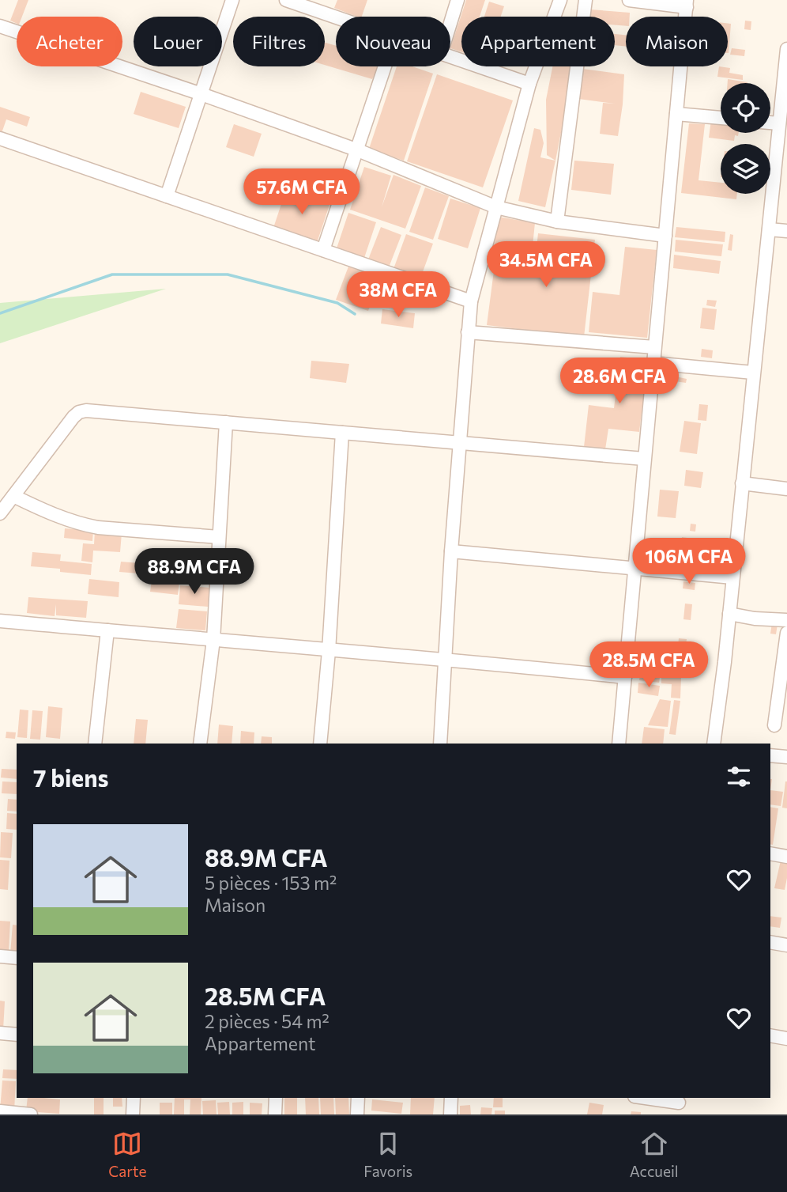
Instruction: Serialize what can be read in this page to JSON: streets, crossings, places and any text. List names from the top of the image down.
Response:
{
  "page": {
    "chip": [
      "Acheter",
      "Louer",
      "Filtres",
      "Nouveau",
      "Appartement",
      "Maison"
    ],
    "price": [
      "57.6M CFA",
      "34.5M CFA",
      "38M CFA",
      "28.6M CFA",
      "106M CFA",
      "88.9M CFA",
      "28.5M CFA"
    ],
    "heading": "7 biens",
    "list": [
      {
        "name": "88.9M CFA",
        "note": "5 pièces · 153 m² · Maison"
      },
      {
        "name": "28.5M CFA",
        "note": "2 pièces · 54 m² · Appartement"
      }
    ],
    "tabs": ["Carte", "Favoris", "Accueil"]
  }
}
